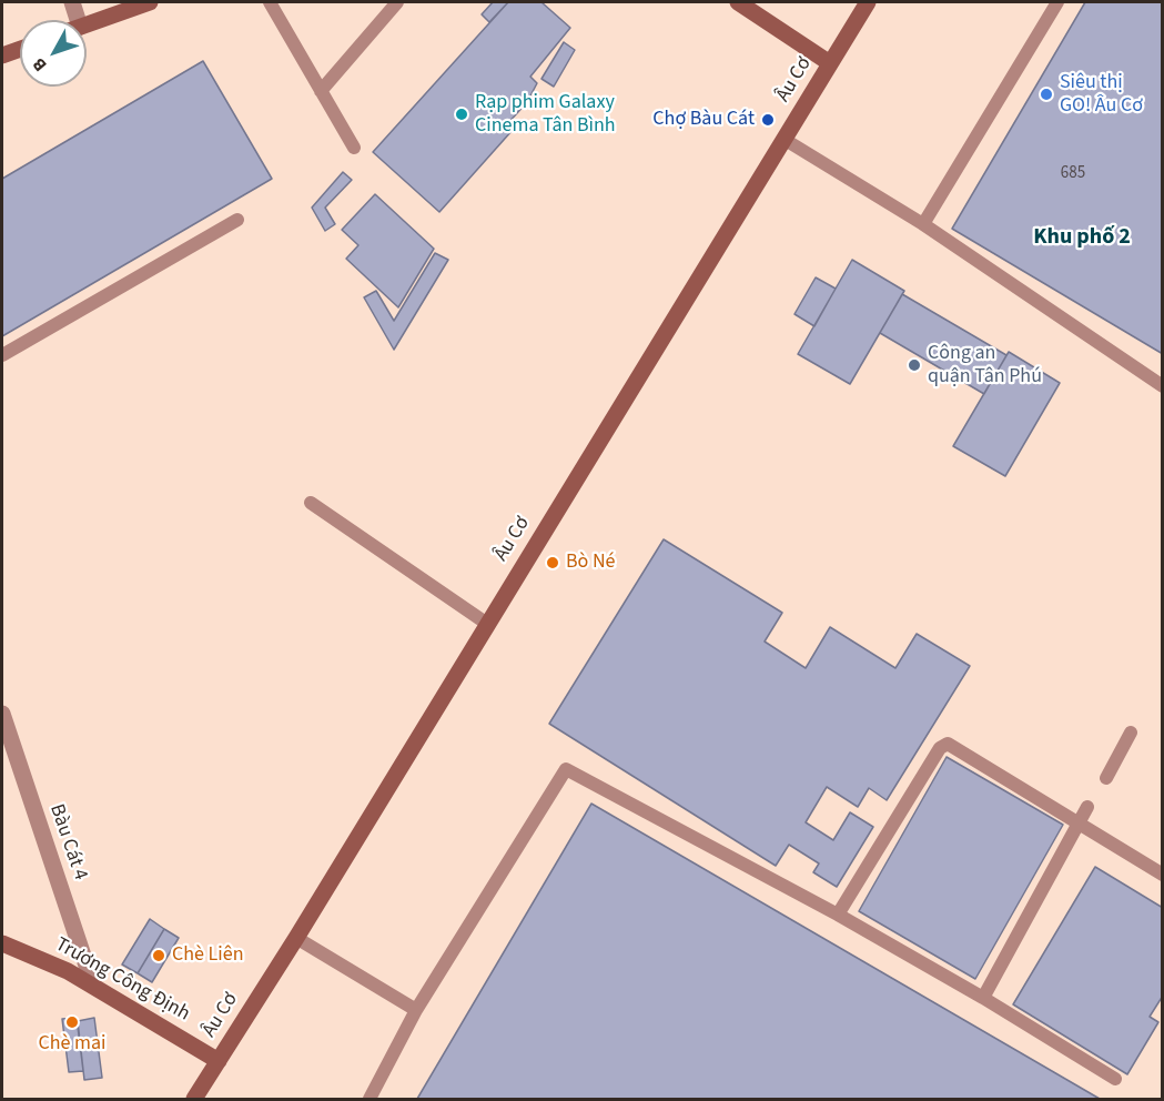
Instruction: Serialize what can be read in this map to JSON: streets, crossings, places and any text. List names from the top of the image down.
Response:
{
  "streets": {
    "main road": ["Âu Cơ", "Trương Công Định"],
    "street": ["Bàu Cát 4"]
  },
  "crossings": [
    ["Âu Cơ", "Trương Công Định"],
    ["Bàu Cát 4", "Trương Công Định"]
  ],
  "districts": ["Khu phố 2"],
  "places": [
    "Siêu thị GO! Âu Cơ",
    "Rạp phim Galaxy Cinema Tân Bình",
    "Chợ Bàu Cát",
    "Công an quận Tân Phú",
    "Bò Né",
    "Chè Liên",
    "Chè mai"
  ],
  "house_numbers": ["685"],
  "north": "bottom left"
}
